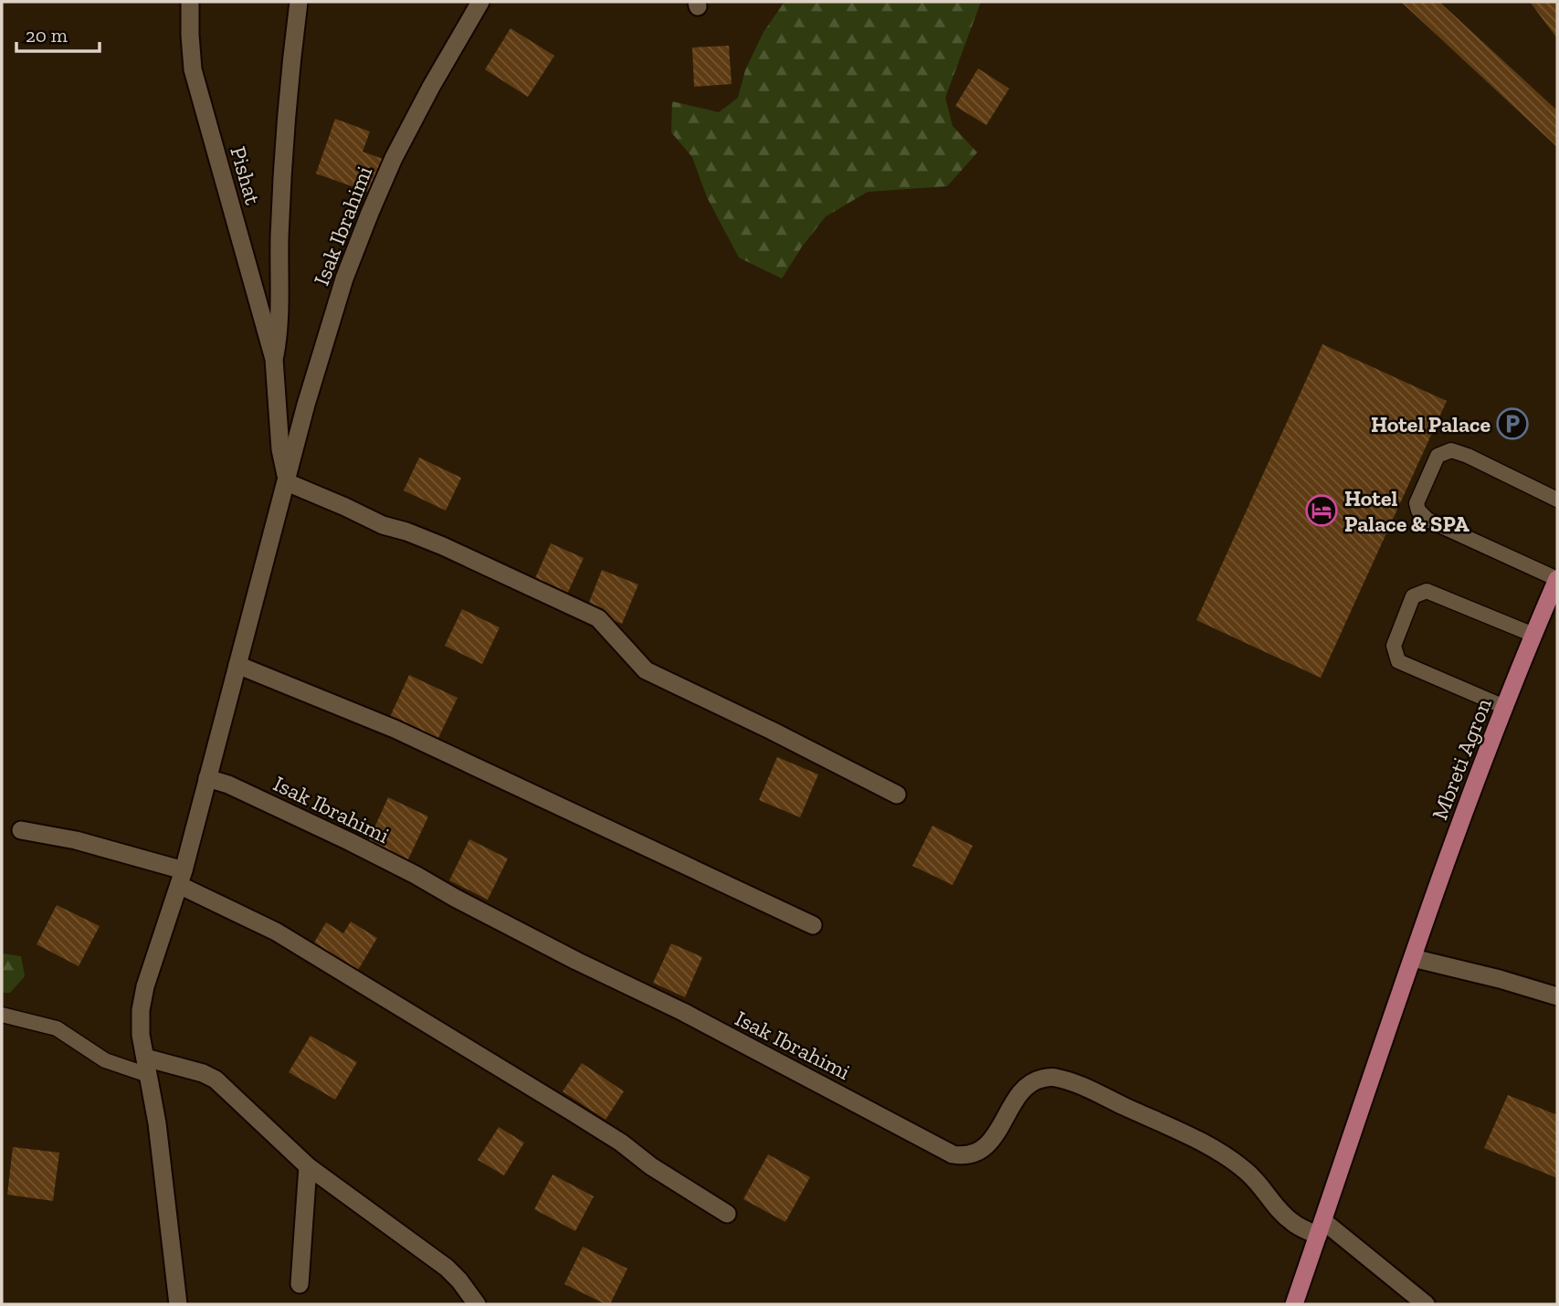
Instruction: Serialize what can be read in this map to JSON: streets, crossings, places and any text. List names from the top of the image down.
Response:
{
  "streets": {
    "main road": ["Mbreti Agron"],
    "street": ["Pishat", "Isak Ibrahimi"]
  },
  "crossings": [
    ["Pishat", "Isak Ibrahimi"],
    ["Isak Ibrahimi", "Mbreti Agron"]
  ],
  "places": {
    "parking": ["Hotel Palace"],
    "hotel": ["Hotel Palace & SPA"]
  },
  "scale_bar": "20 m"
}
